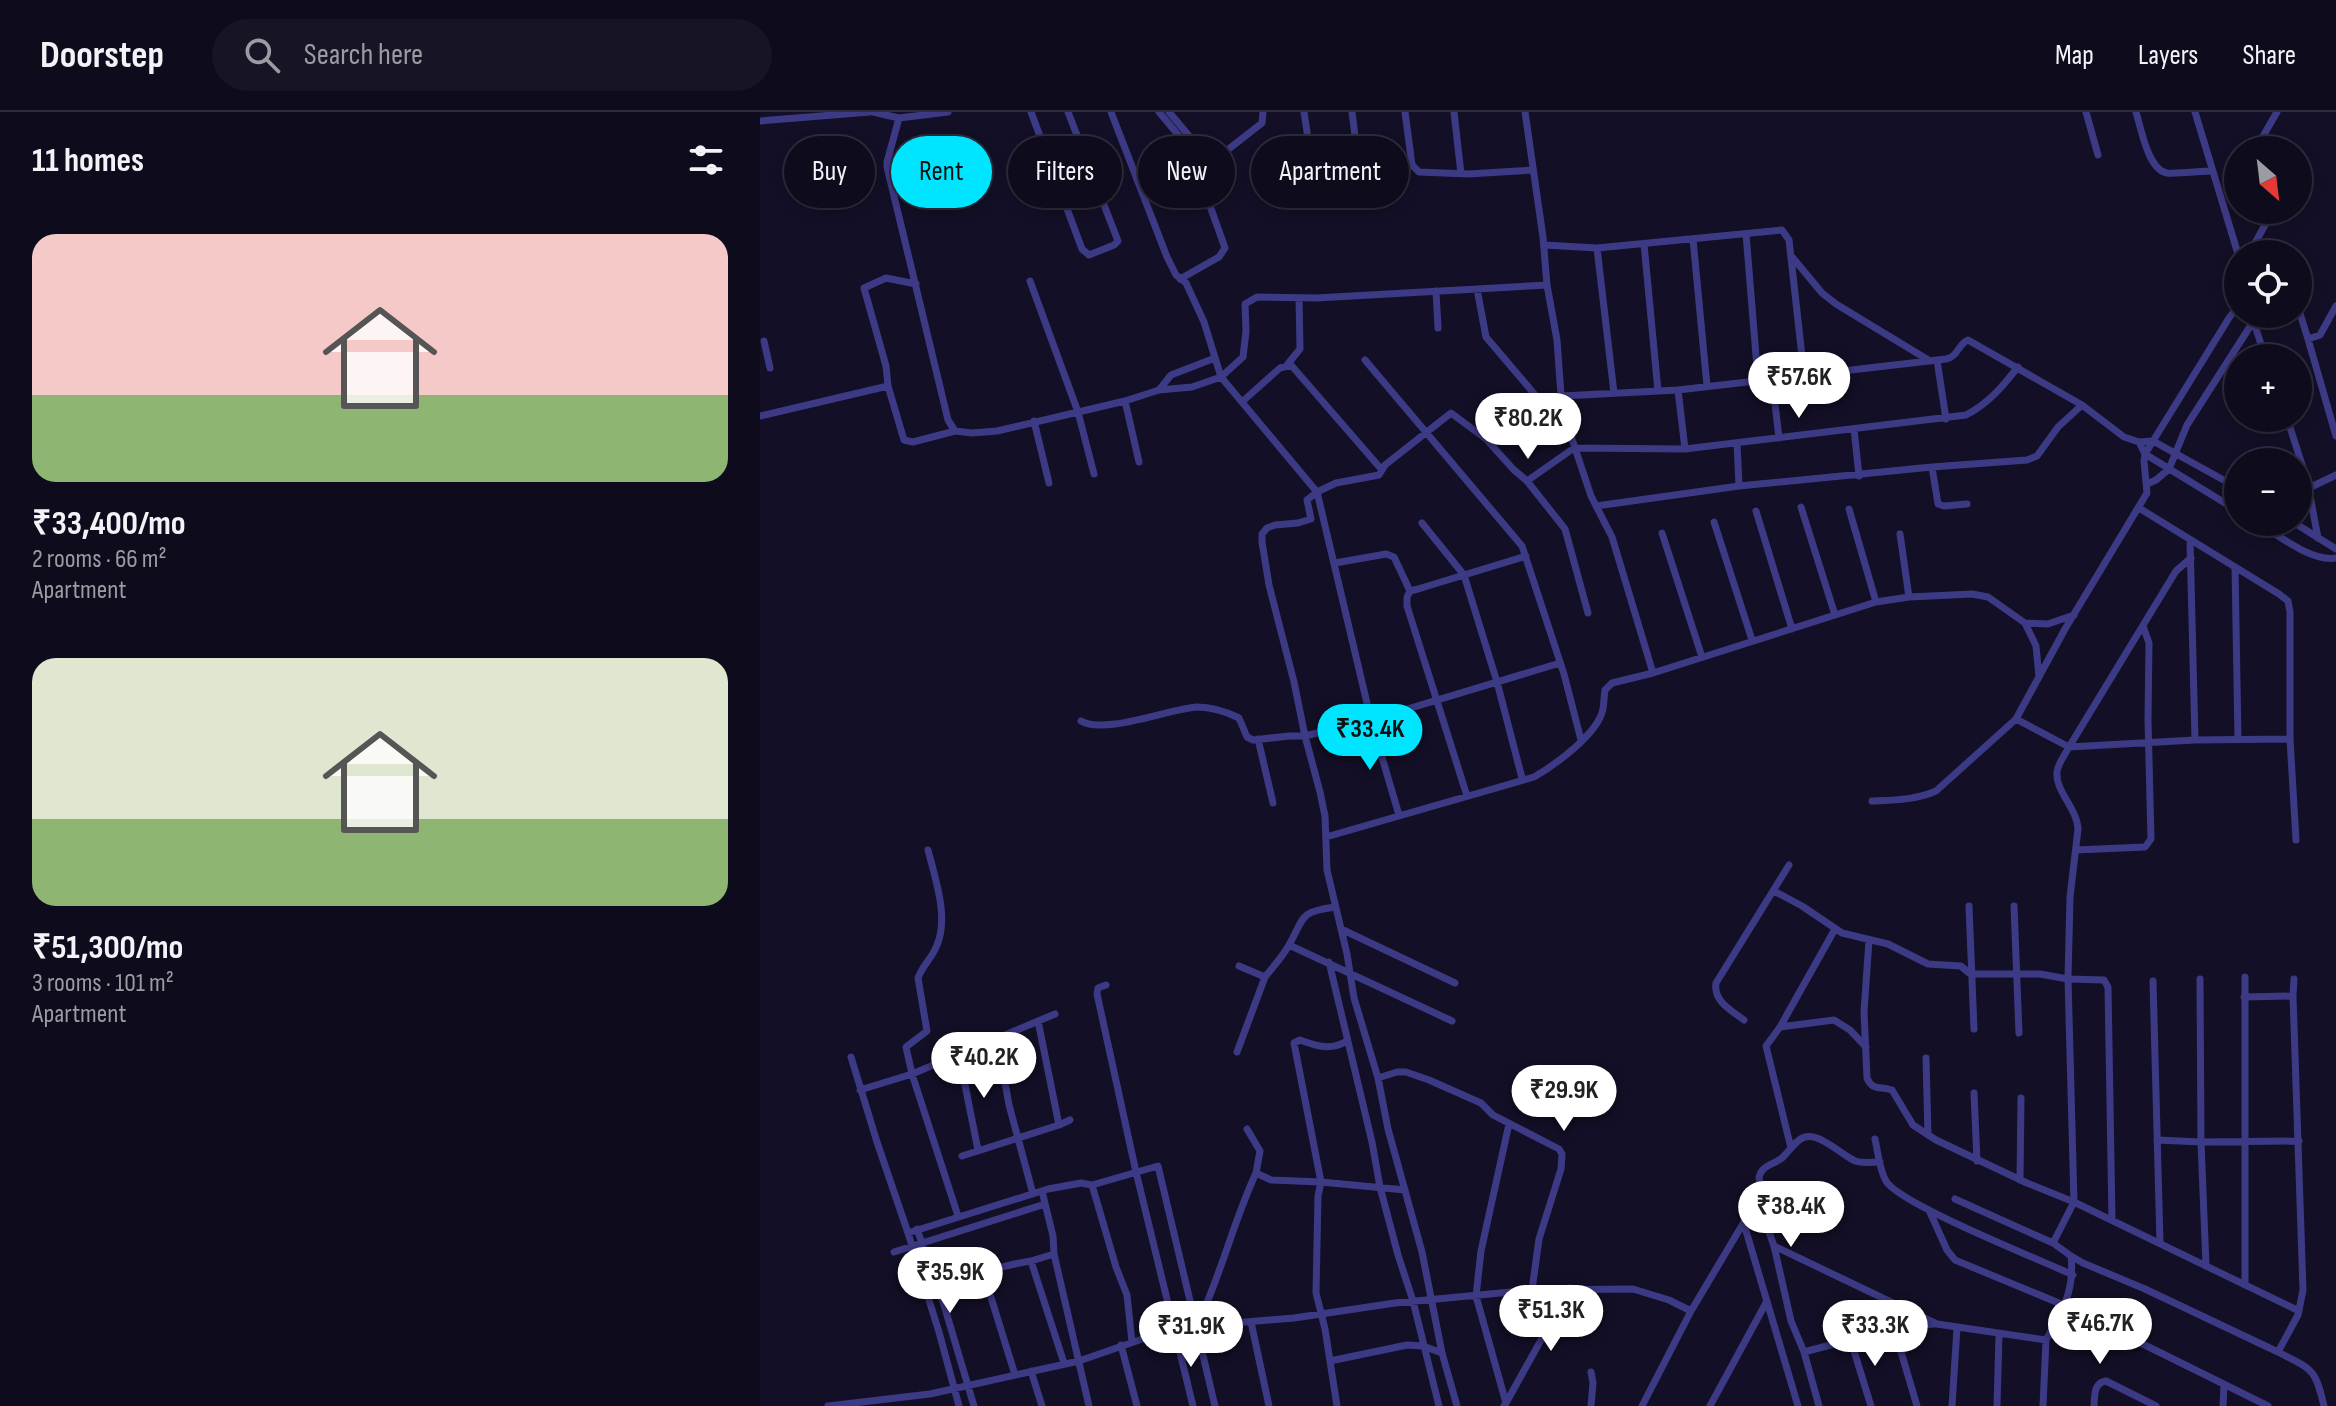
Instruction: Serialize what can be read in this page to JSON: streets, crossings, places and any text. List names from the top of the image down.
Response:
{
  "north": "bottom right",
  "page": {
    "header": "Doorstep",
    "search": "Search here",
    "nav": ["Map", "Layers", "Share"],
    "heading": "11 homes",
    "map_buttons": ["+", "−"],
    "chip": [
      "Buy",
      "Rent",
      "Filters",
      "New",
      "Apartment"
    ],
    "list": [
      {
        "name": "₹33,400/mo",
        "note": "2 rooms · 66 m² · Apartment"
      },
      {
        "name": "₹51,300/mo",
        "note": "3 rooms · 101 m² · Apartment"
      }
    ],
    "price": [
      "₹57.6K",
      "₹80.2K",
      "₹33.4K",
      "₹40.2K",
      "₹29.9K",
      "₹38.4K",
      "₹35.9K",
      "₹51.3K",
      "₹46.7K",
      "₹33.3K",
      "₹31.9K"
    ]
  }
}
